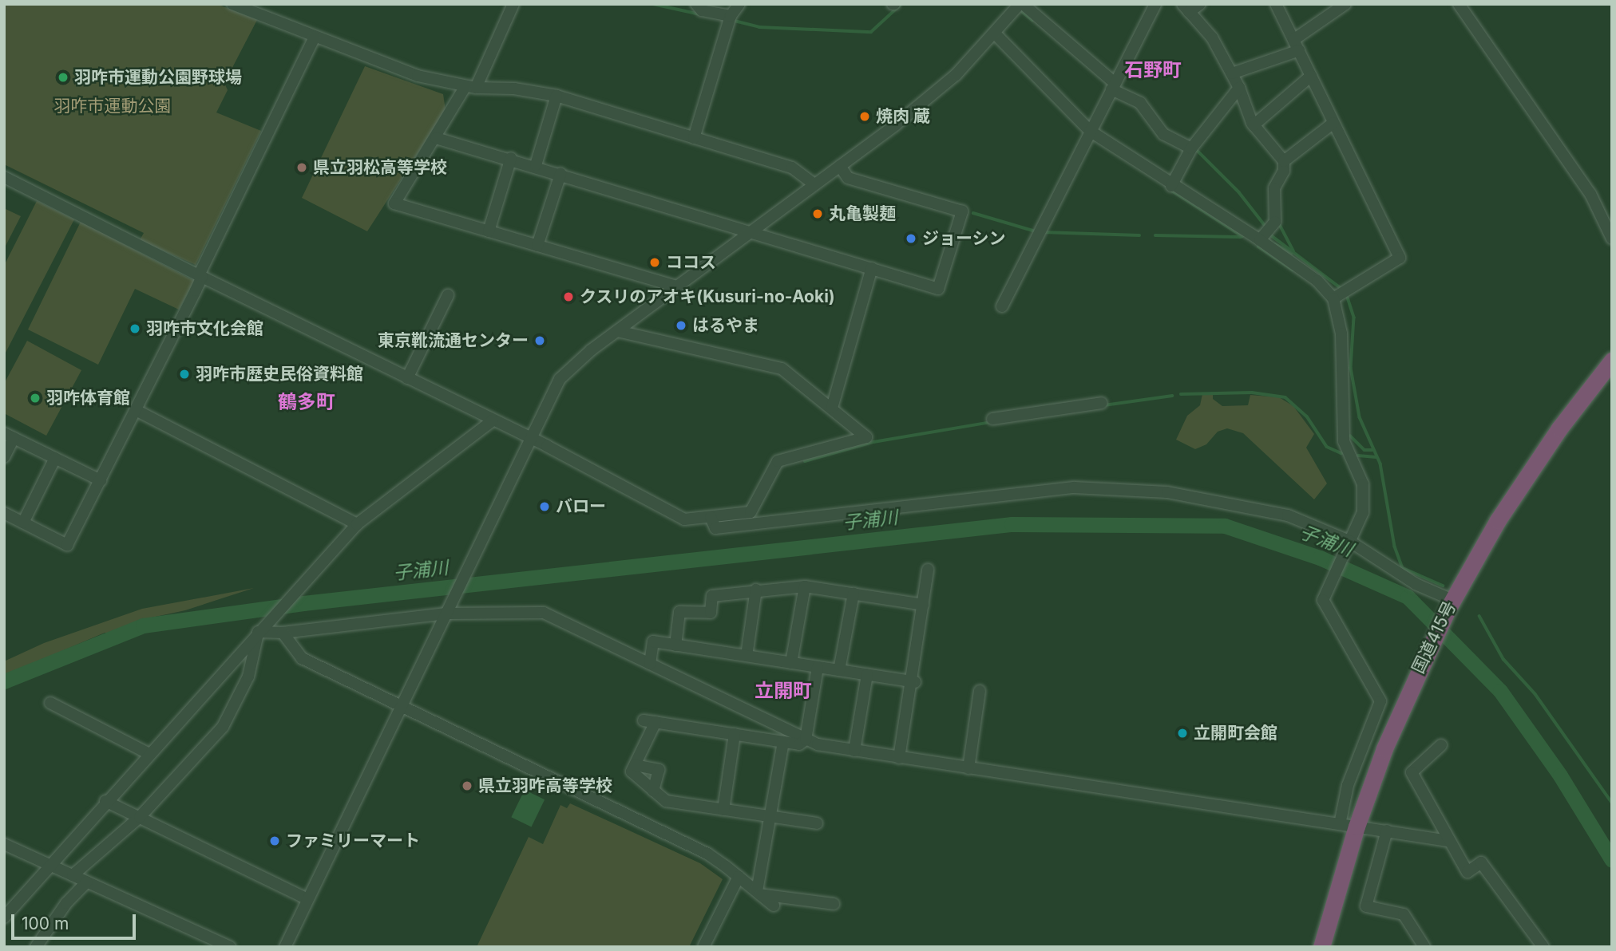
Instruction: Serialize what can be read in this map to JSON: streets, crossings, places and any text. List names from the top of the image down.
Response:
{
  "streets": {
    "highway": ["国道415号"]
  },
  "districts": ["石野町", "鶴多町", "立開町"],
  "water": ["子浦川"],
  "parks": ["羽咋市運動公園"],
  "places": [
    "羽咋市運動公園野球場",
    "焼肉 蔵",
    "県立羽松高等学校",
    "丸亀製麺",
    "ジョーシン",
    "ココス",
    "クスリのアオキ(Kusuri-no-Aoki)",
    "はるやま",
    "羽咋市文化会館",
    "東京靴流通センター",
    "羽咋市歴史民俗資料館",
    "羽咋体育館",
    "バロー",
    "立開町会館",
    "県立羽咋高等学校",
    "ファミリーマート"
  ],
  "scale_bar": "100 m"
}
